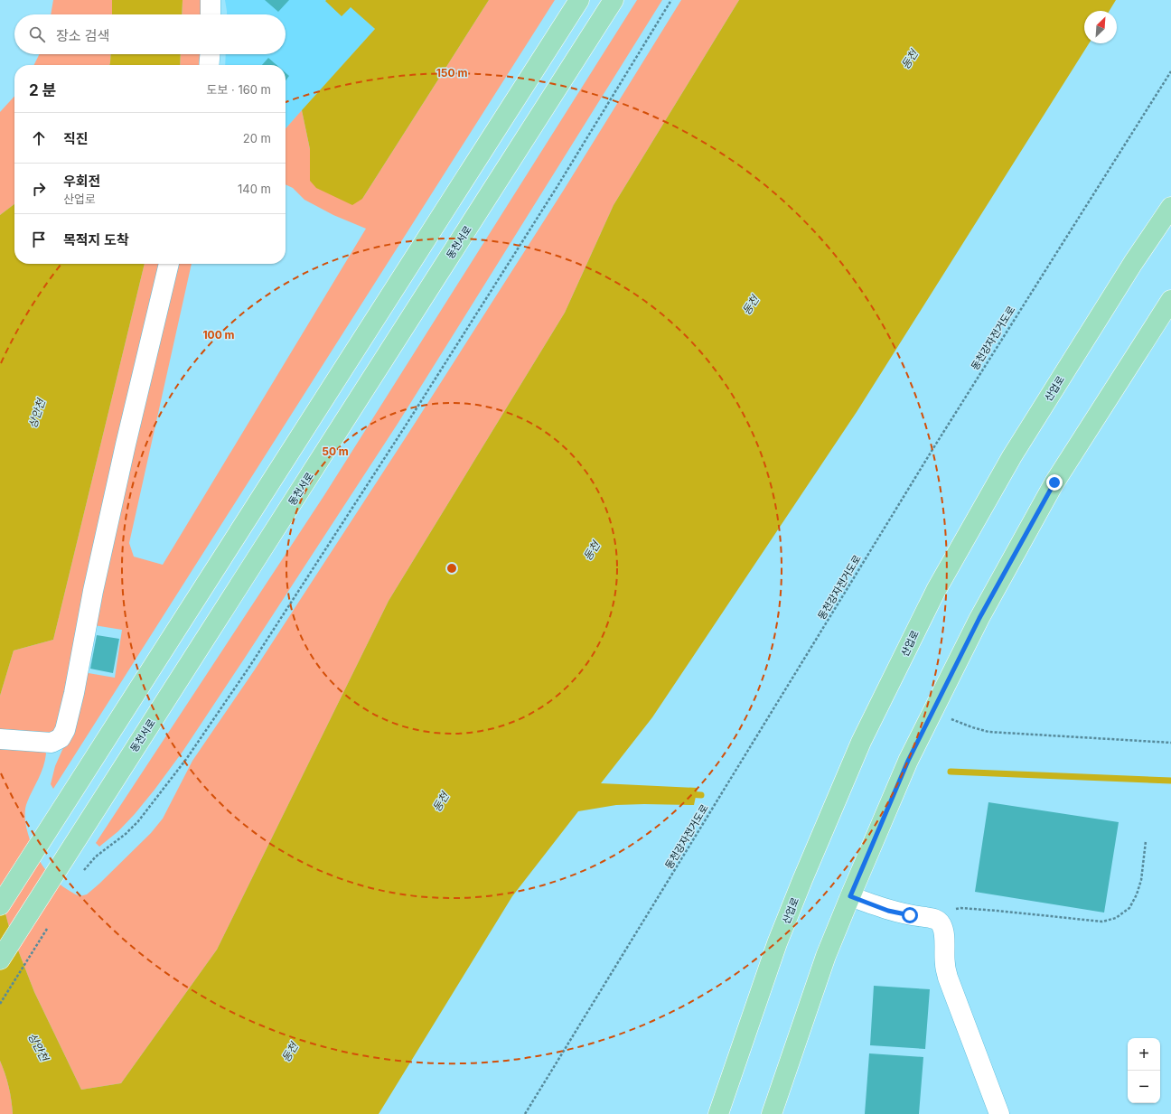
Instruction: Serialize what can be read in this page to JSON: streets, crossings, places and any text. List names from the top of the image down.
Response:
{
  "streets": {
    "main road": ["동천서로", "산업로"],
    "path": ["동천강자전거도로"]
  },
  "water": ["동천", "상안천"],
  "north": "top right",
  "page": {
    "search": "장소 검색",
    "heading": ["2 분", "도보 · 160 m"],
    "list": [
      ["직진", "20 m"],
      ["우회전", "산업로", "140 m"],
      "목적지 도착"
    ],
    "map_buttons": ["+", "−"]
  },
  "rings": ["150 m", "100 m", "50 m"]
}
